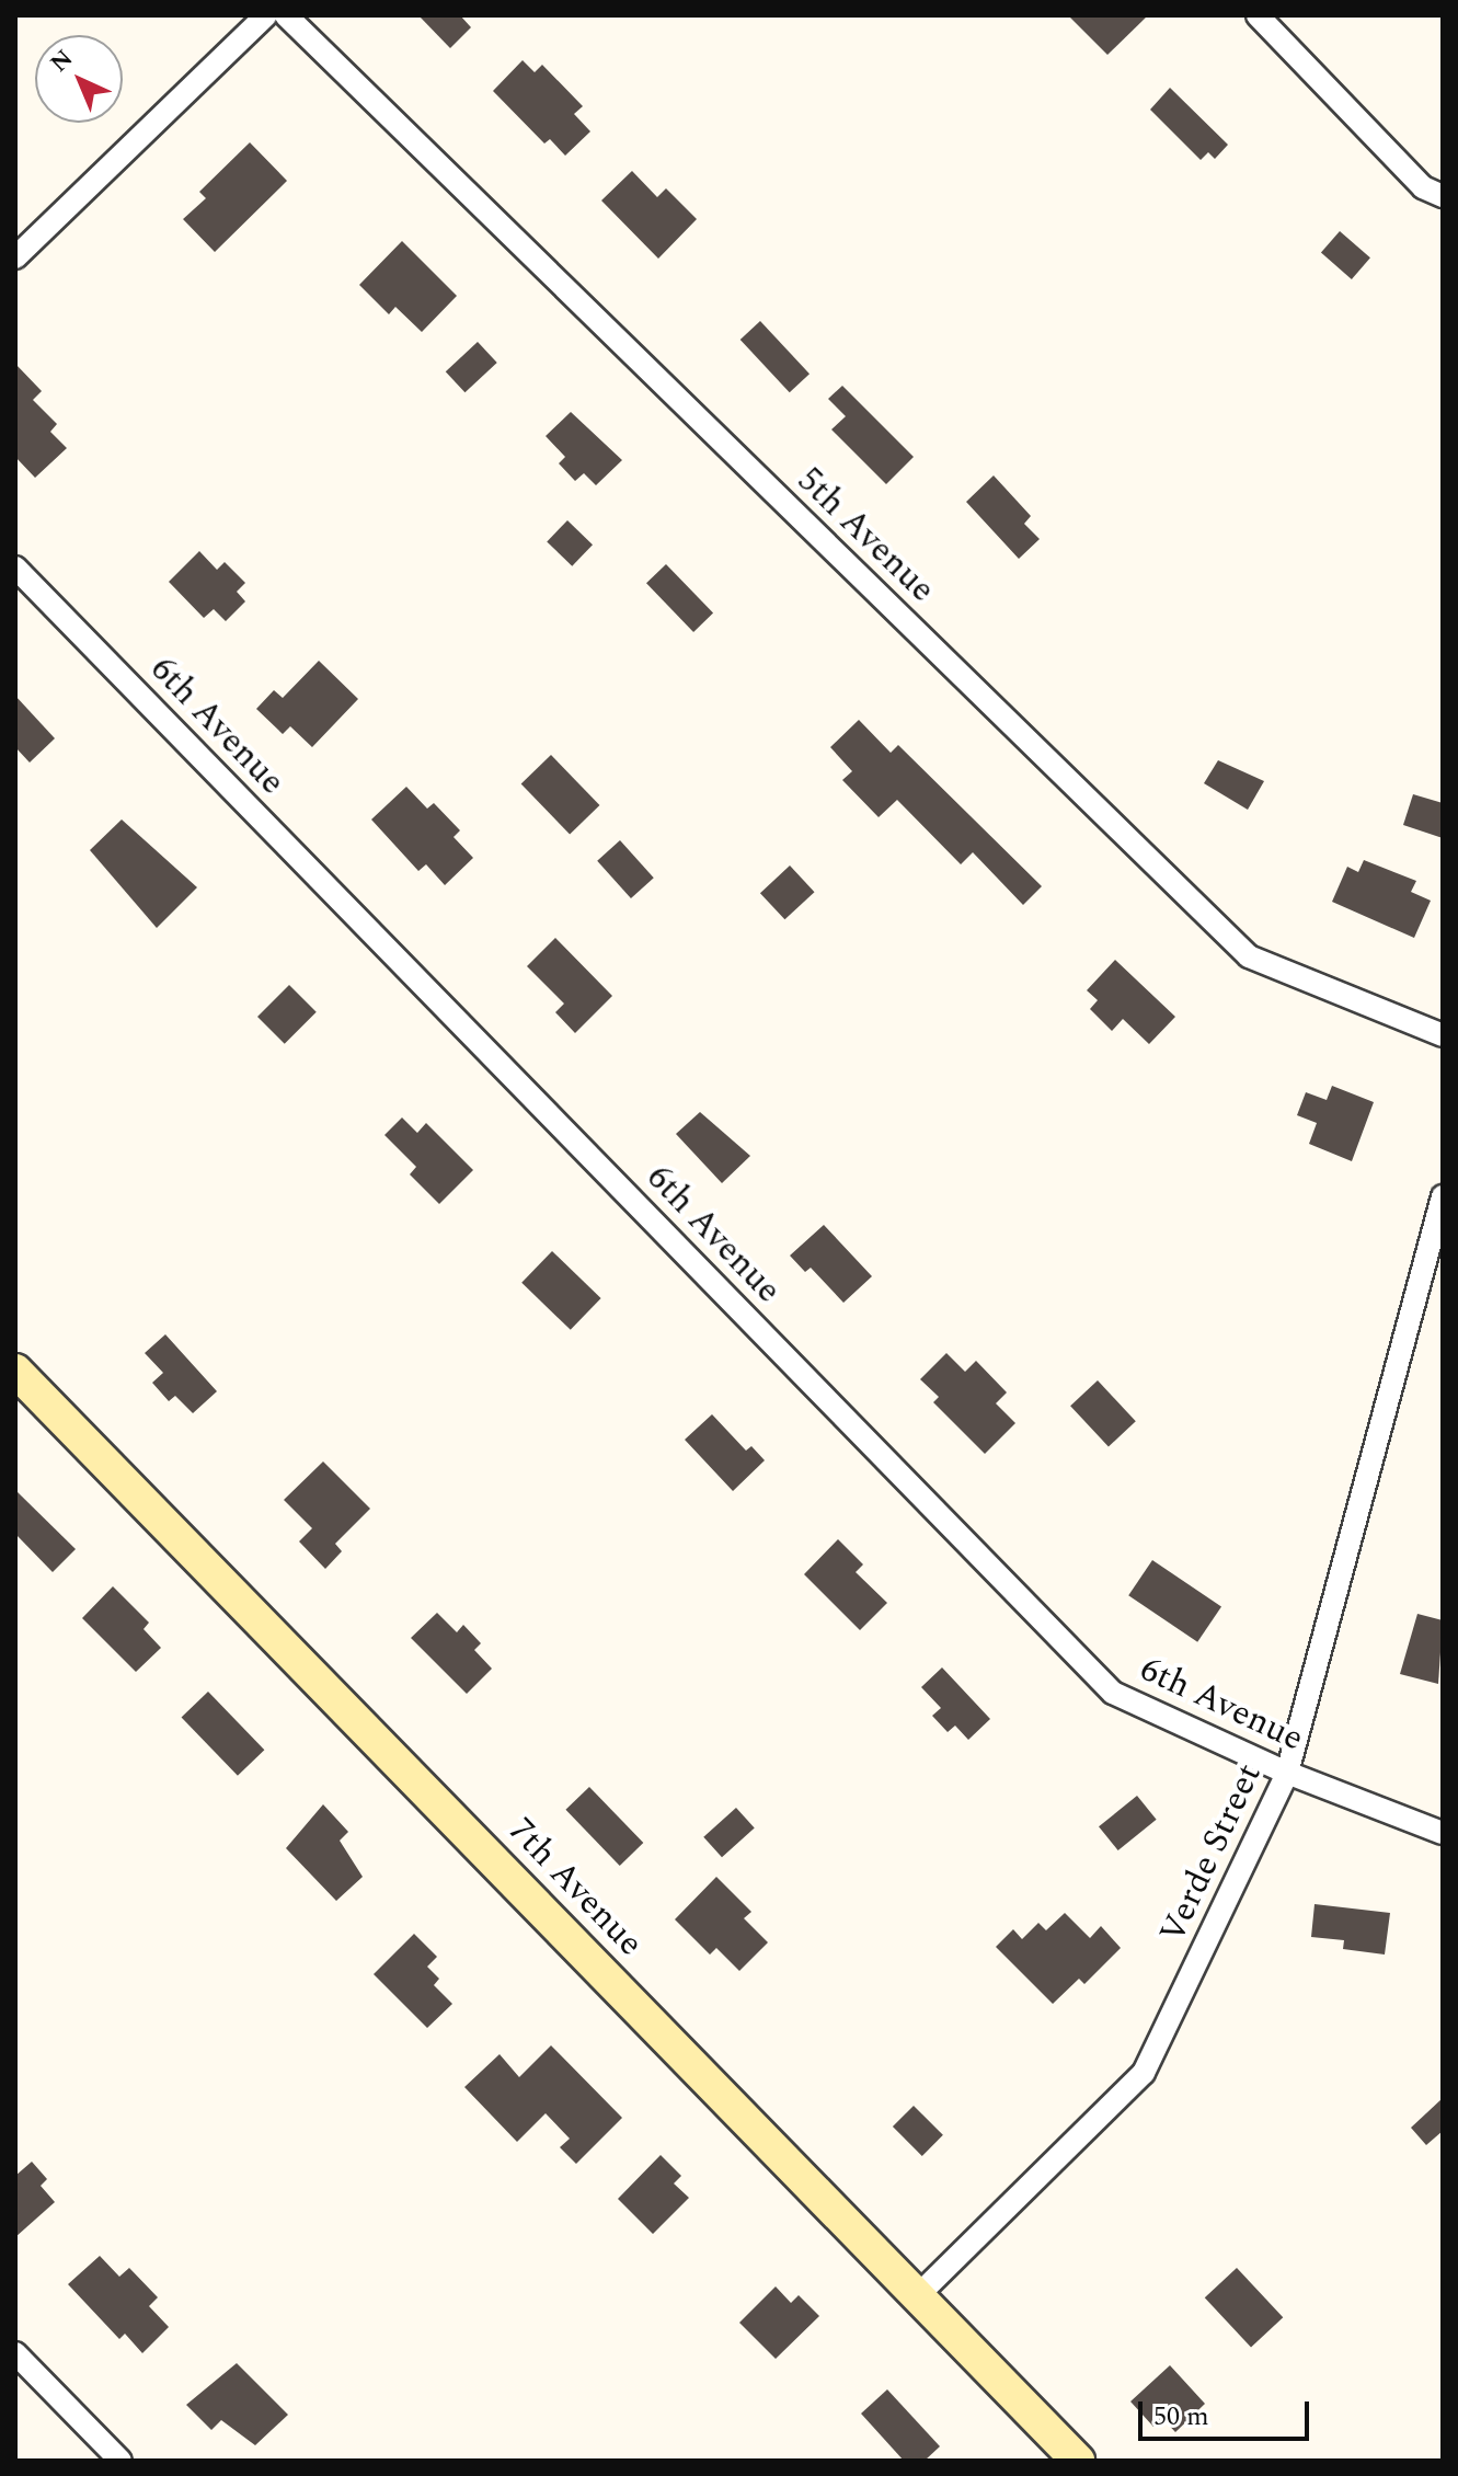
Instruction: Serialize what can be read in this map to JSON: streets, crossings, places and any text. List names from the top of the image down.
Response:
{
  "streets": {
    "street": [
      "5th Avenue",
      "6th Avenue",
      "Verde Street",
      "7th Avenue"
    ]
  },
  "crossings": [
    ["6th Avenue", "Verde Street"],
    ["Verde Street", "7th Avenue"]
  ],
  "scale_bar": "50 m",
  "north": "top left"
}
